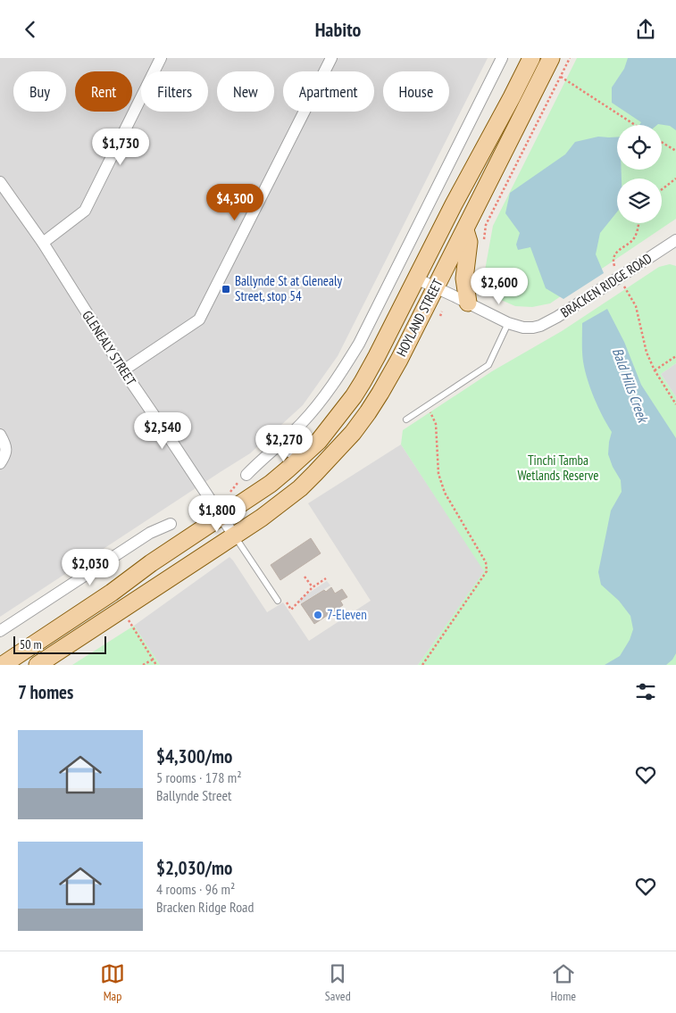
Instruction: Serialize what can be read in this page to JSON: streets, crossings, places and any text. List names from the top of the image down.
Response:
{
  "streets": {
    "main road": ["HOYLAND STREET"],
    "street": ["BRACKEN RIDGE ROAD", "GLENEALY STREET"]
  },
  "crossings": [
    ["BRACKEN RIDGE ROAD", "HOYLAND STREET"],
    ["HOYLAND STREET", "GLENEALY STREET"]
  ],
  "water": ["Bald Hills Creek"],
  "parks": ["Tinchi Tamba Wetlands Reserve"],
  "places": {
    "transit": ["Ballynde St at Glenealy Street, stop 54"],
    "other": ["7-Eleven"]
  },
  "scale_bar": "50 m",
  "page": {
    "header": "Habito",
    "chip": [
      "Buy",
      "Rent",
      "Filters",
      "New",
      "Apartment",
      "House"
    ],
    "price": [
      "$1,730",
      "$4,300",
      "$2,600",
      "$2,540",
      "$2,270",
      "$1,800",
      "$2,030"
    ],
    "scale": "50 m",
    "heading": "7 homes",
    "list": [
      {
        "name": "$4,300/mo",
        "note": "5 rooms · 178 m² · Ballynde Street"
      },
      {
        "name": "$2,030/mo",
        "note": "4 rooms · 96 m² · Bracken Ridge Road"
      }
    ],
    "tabs": ["Map", "Saved", "Home"]
  }
}
